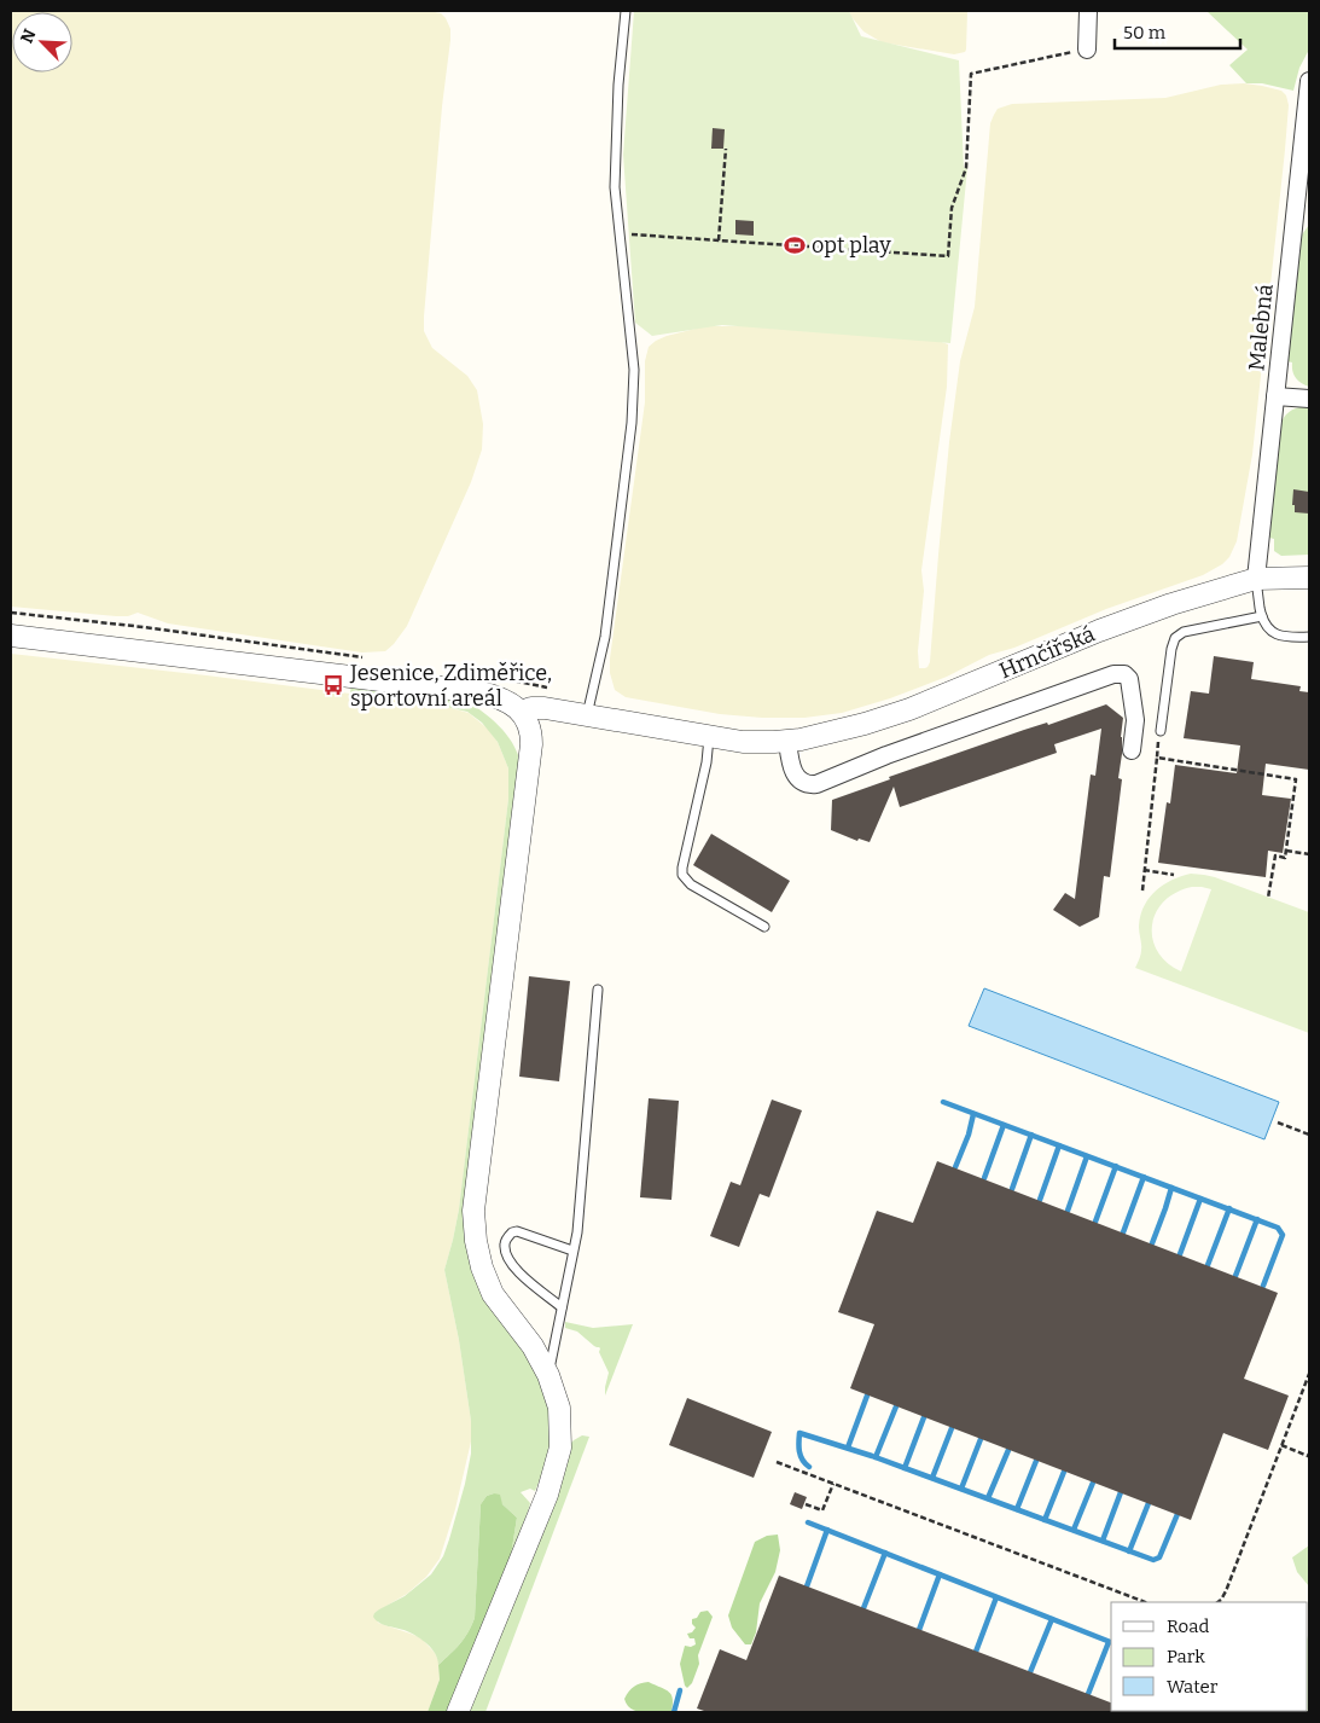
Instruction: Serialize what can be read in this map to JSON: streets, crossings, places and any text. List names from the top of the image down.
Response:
{
  "streets": {
    "street": ["Malebná", "Hrnčířská"]
  },
  "crossings": [
    ["Malebná", "Hrnčířská"]
  ],
  "places": {
    "sports": ["opt play"],
    "bus stop": ["Jesenice, Zdiměřice, sportovní areál"]
  },
  "legend": ["Road", "Park", "Water"],
  "scale_bar": "50 m",
  "north": "top left"
}
